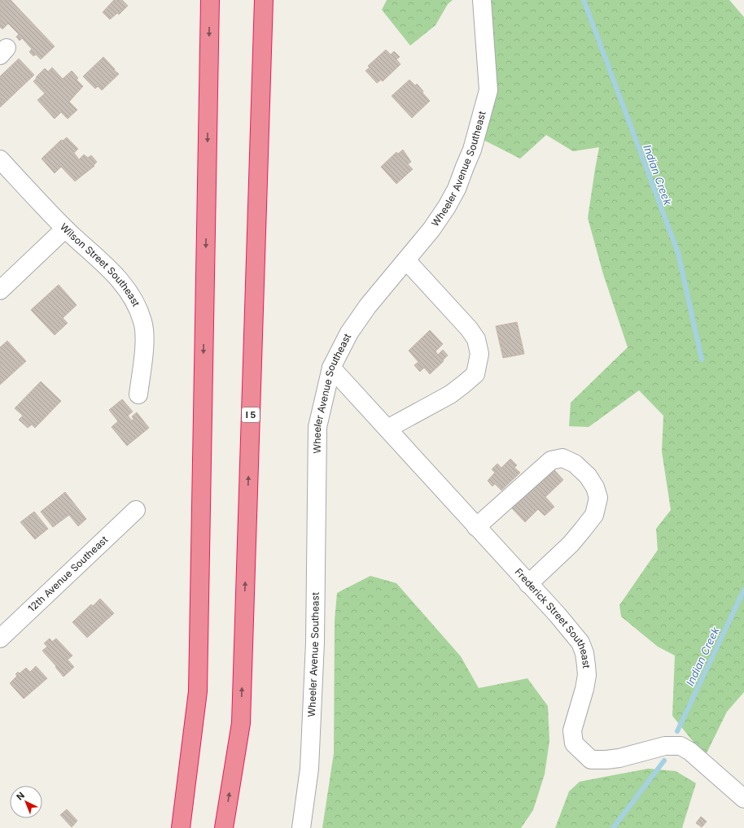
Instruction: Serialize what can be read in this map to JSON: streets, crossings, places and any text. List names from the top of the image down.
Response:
{
  "streets": {
    "highway": ["I 5"],
    "street": [
      "Wheeler Avenue Southeast",
      "Wilson Street Southeast",
      "12th Avenue Southeast",
      "Frederick Street Southeast"
    ]
  },
  "crossings": [
    ["Wheeler Avenue Southeast", "Frederick Street Southeast"]
  ],
  "water": ["Indian Creek"],
  "north": "top left"
}
